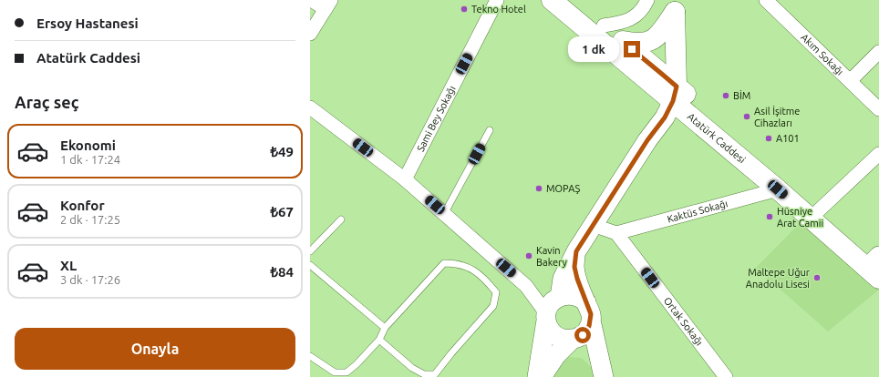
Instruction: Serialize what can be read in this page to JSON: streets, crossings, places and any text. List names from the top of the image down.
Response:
{
  "streets": {
    "main road": ["Atatürk Caddesi"],
    "street": [
      "Akım Sokağı",
      "Sami Bey Sokağı",
      "Kaktüs Sokağı",
      "Ortak Sokağı"
    ]
  },
  "crossings": [
    ["Atatürk Caddesi", "Kaktüs Sokağı"],
    ["Kaktüs Sokağı", "Ortak Sokağı"]
  ],
  "places": [
    "Tekno Hotel",
    "BİM",
    "Asil İşitme Cihazları",
    "A101",
    "MOPAŞ",
    "Hüsniye Arat Camii",
    "Kavin Bakery",
    "Maltepe Uğur Anadolu Lisesi"
  ],
  "page": {
    "banner": ["Ersoy Hastanesi", "Atatürk Caddesi"],
    "bubble": "1 dk",
    "heading": "Araç seç",
    "list": [
      {
        "name": "Ekonomi",
        "note": "1 dk · 17:24",
        "value": "₺49"
      },
      {
        "name": "Konfor",
        "note": "2 dk · 17:25",
        "value": "₺67"
      },
      {
        "name": "XL",
        "note": "3 dk · 17:26",
        "value": "₺84"
      }
    ],
    "buttons": "Onayla"
  }
}
